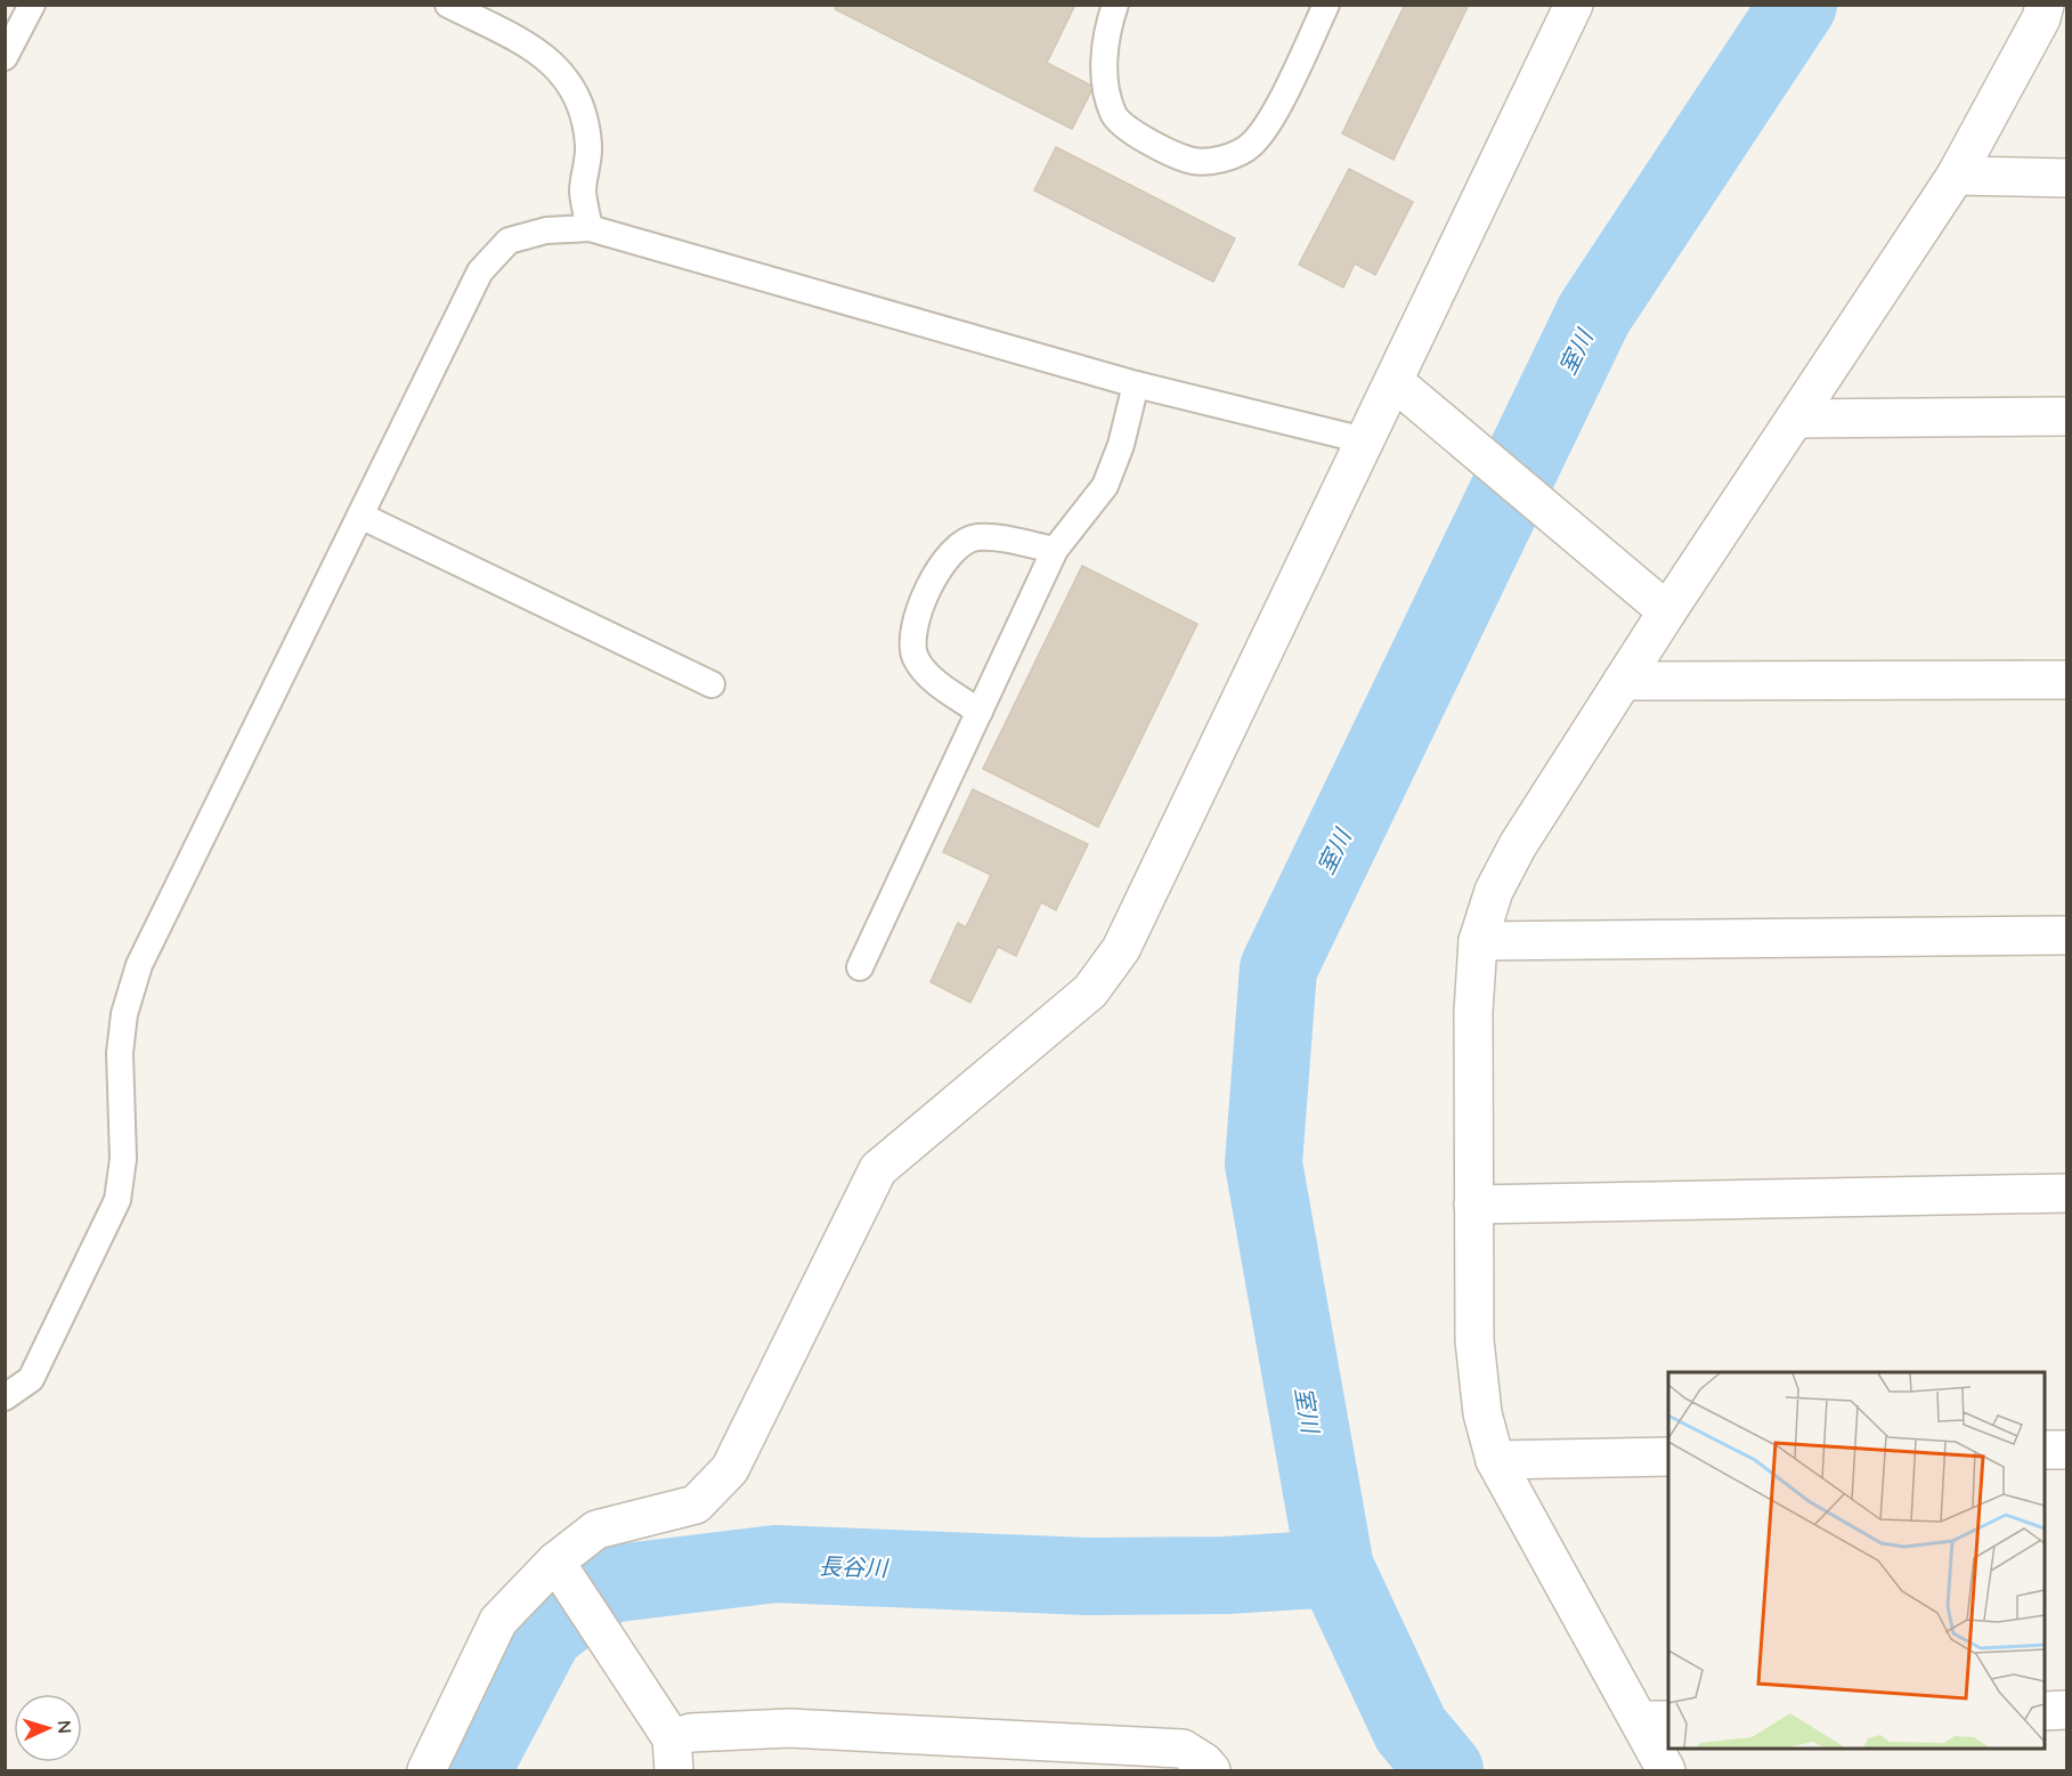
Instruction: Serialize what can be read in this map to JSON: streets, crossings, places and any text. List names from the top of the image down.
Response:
{
  "water": ["室川", "長谷川"],
  "north": "right"
}
